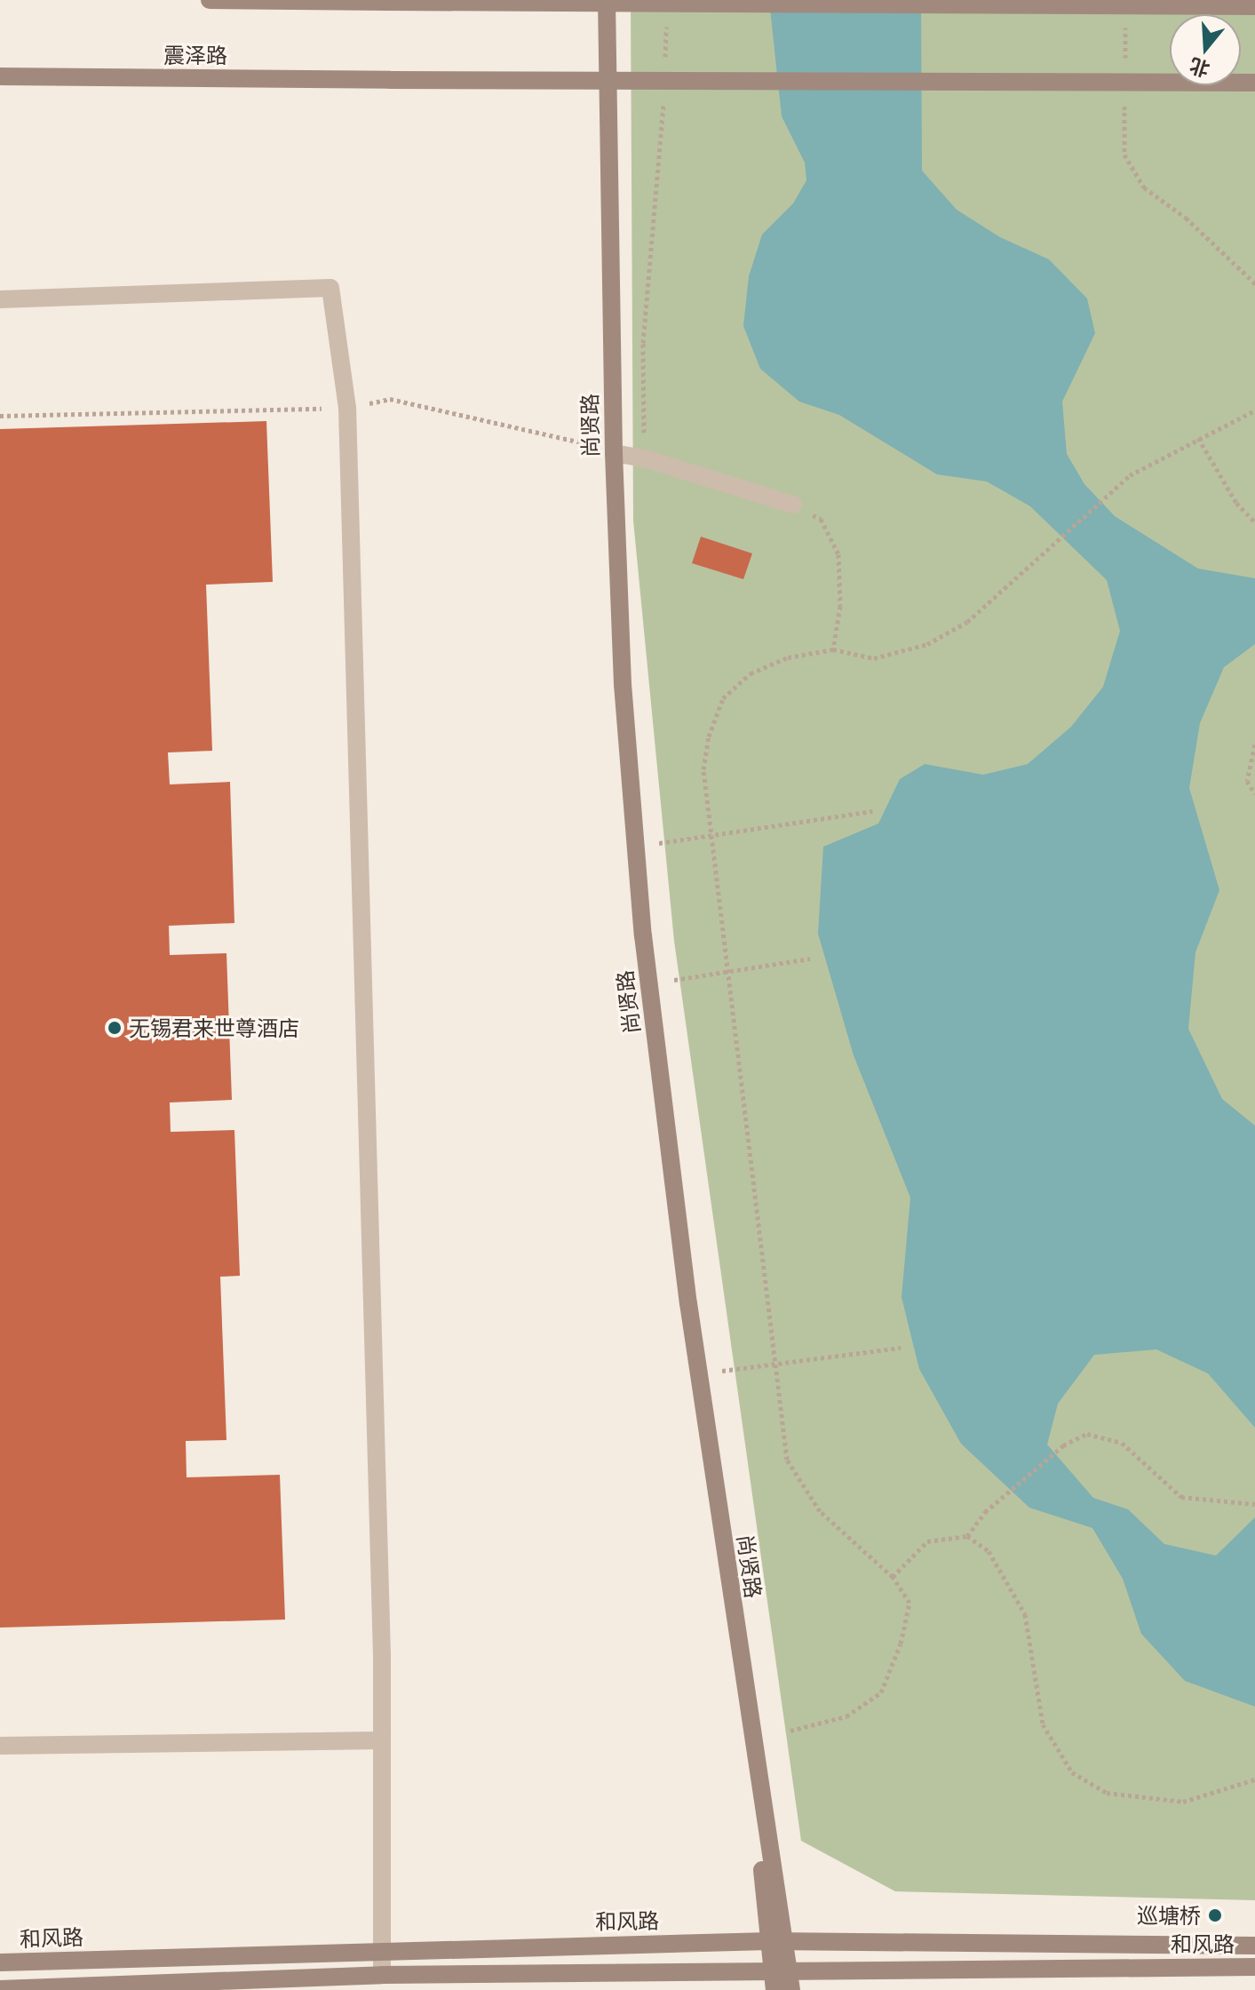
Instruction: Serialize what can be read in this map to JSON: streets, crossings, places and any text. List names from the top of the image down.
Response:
{
  "streets": {
    "street": ["震泽路", "尚贤路", "和风路"]
  },
  "crossings": [
    ["尚贤路", "和风路"]
  ],
  "places": ["无锡君来世尊酒店", "巡塘桥"],
  "north": "bottom"
}
